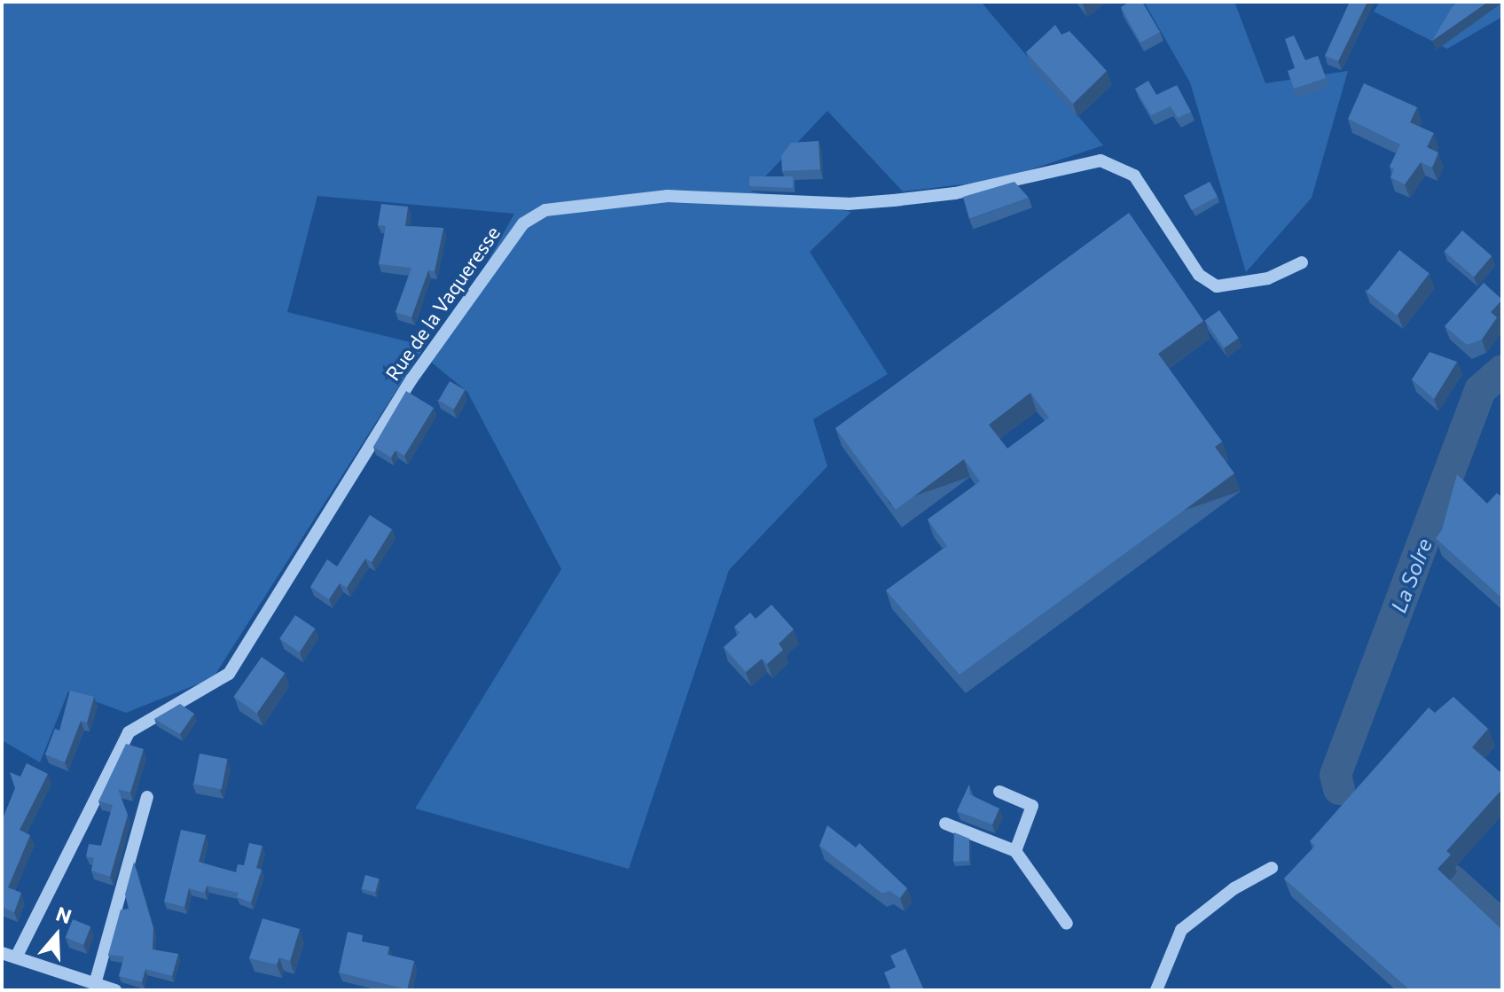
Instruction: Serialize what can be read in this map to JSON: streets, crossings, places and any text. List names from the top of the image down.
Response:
{
  "streets": {
    "street": ["Rue de la Vaqueresse"]
  },
  "water": ["La Solre"],
  "north": "top"
}
